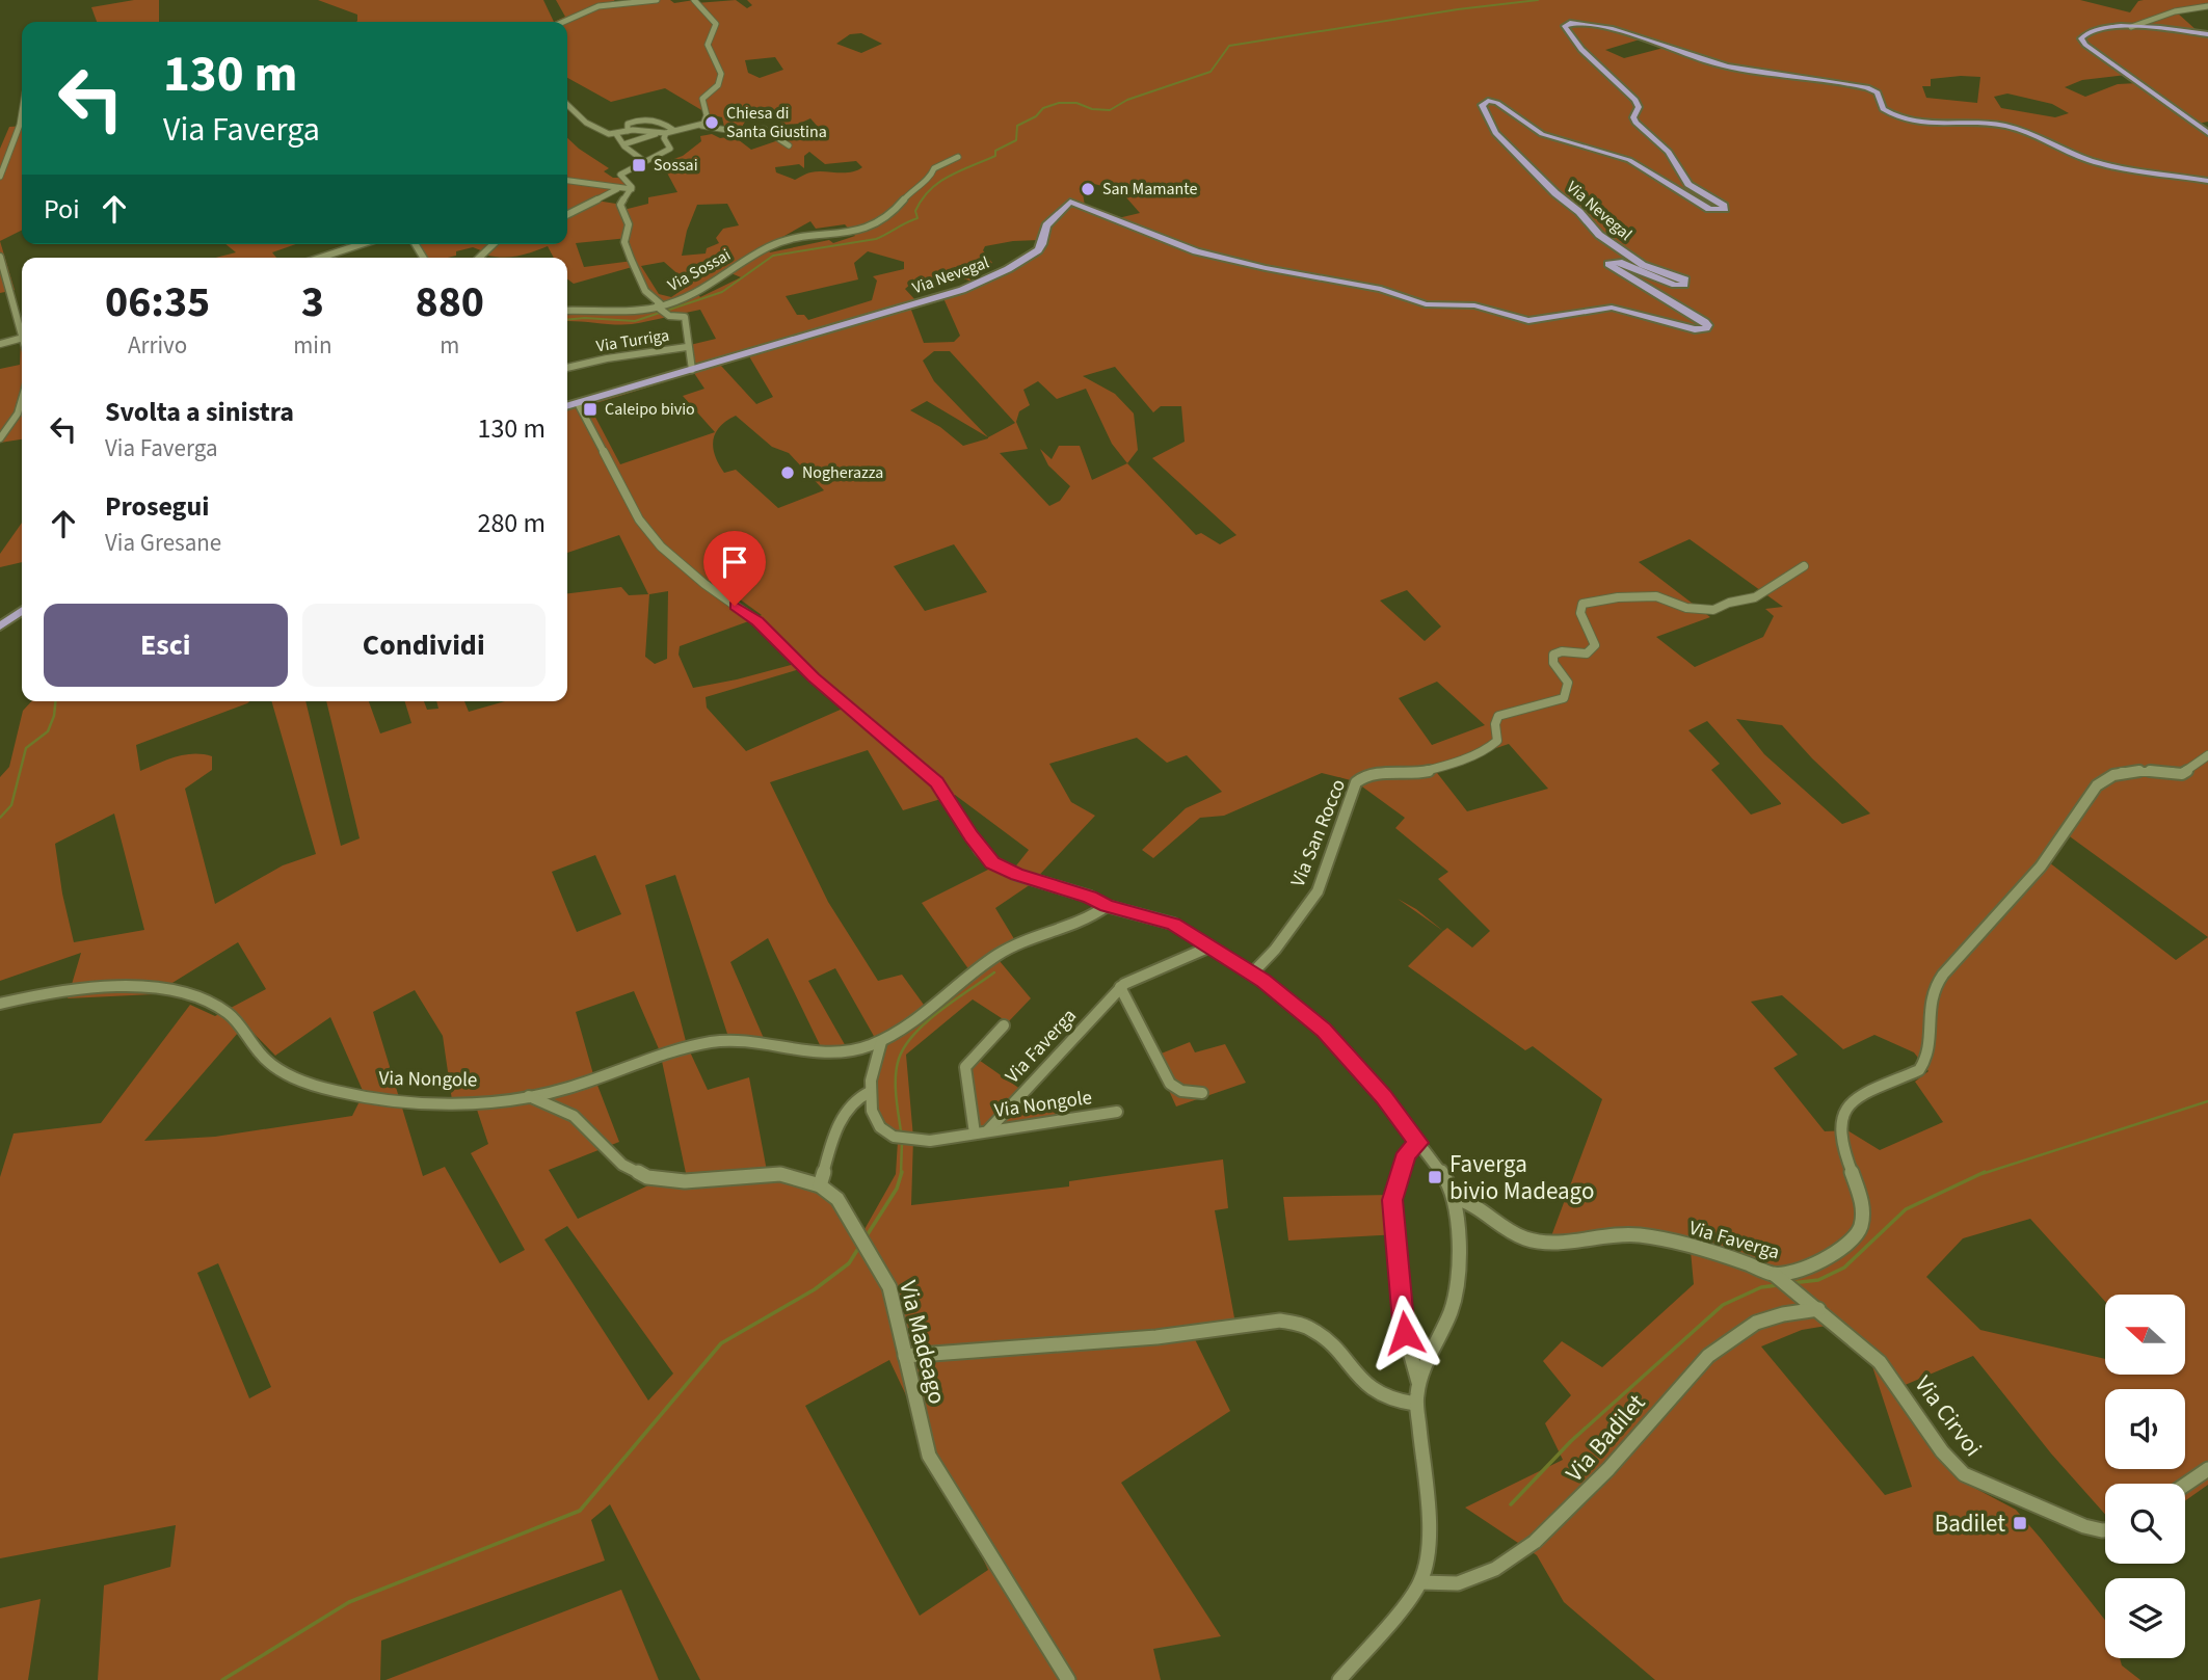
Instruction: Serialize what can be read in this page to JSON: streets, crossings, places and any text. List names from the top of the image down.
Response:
{
  "streets": {
    "main road": ["Via Nevegal"],
    "street": [
      "Via Sossai",
      "Via Turriga",
      "Via San Rocco",
      "Via Faverga",
      "Via Nongole",
      "Via Madeago",
      "Via Cirvoi",
      "Via Badilet"
    ]
  },
  "crossings": [
    ["Via Nevegal", "Via Turriga"],
    ["Via Faverga", "Via Nongole"],
    ["Via Faverga", "Via Cirvoi"],
    ["Via Cirvoi", "Via Badilet"]
  ],
  "places": {
    "other": ["Chiesa di Santa Giustina", "San Mamante", "Nogherazza"],
    "transit": [
      "Sossai",
      "Caleipo bivio",
      "Faverga bivio Madeago",
      "Badilet"
    ]
  },
  "north": "left",
  "page": {
    "turn": ["130 m", "Via Faverga"],
    "then": "Poi",
    "eta": [
      "06:35",
      "Arrivo",
      "3",
      "min",
      "880",
      "m"
    ],
    "list": [
      {
        "name": "Svolta a sinistra",
        "note": "Via Faverga",
        "value": "130 m"
      },
      {
        "name": "Prosegui",
        "note": "Via Gresane",
        "value": "280 m"
      }
    ],
    "buttons": ["Esci", "Condividi"]
  }
}
